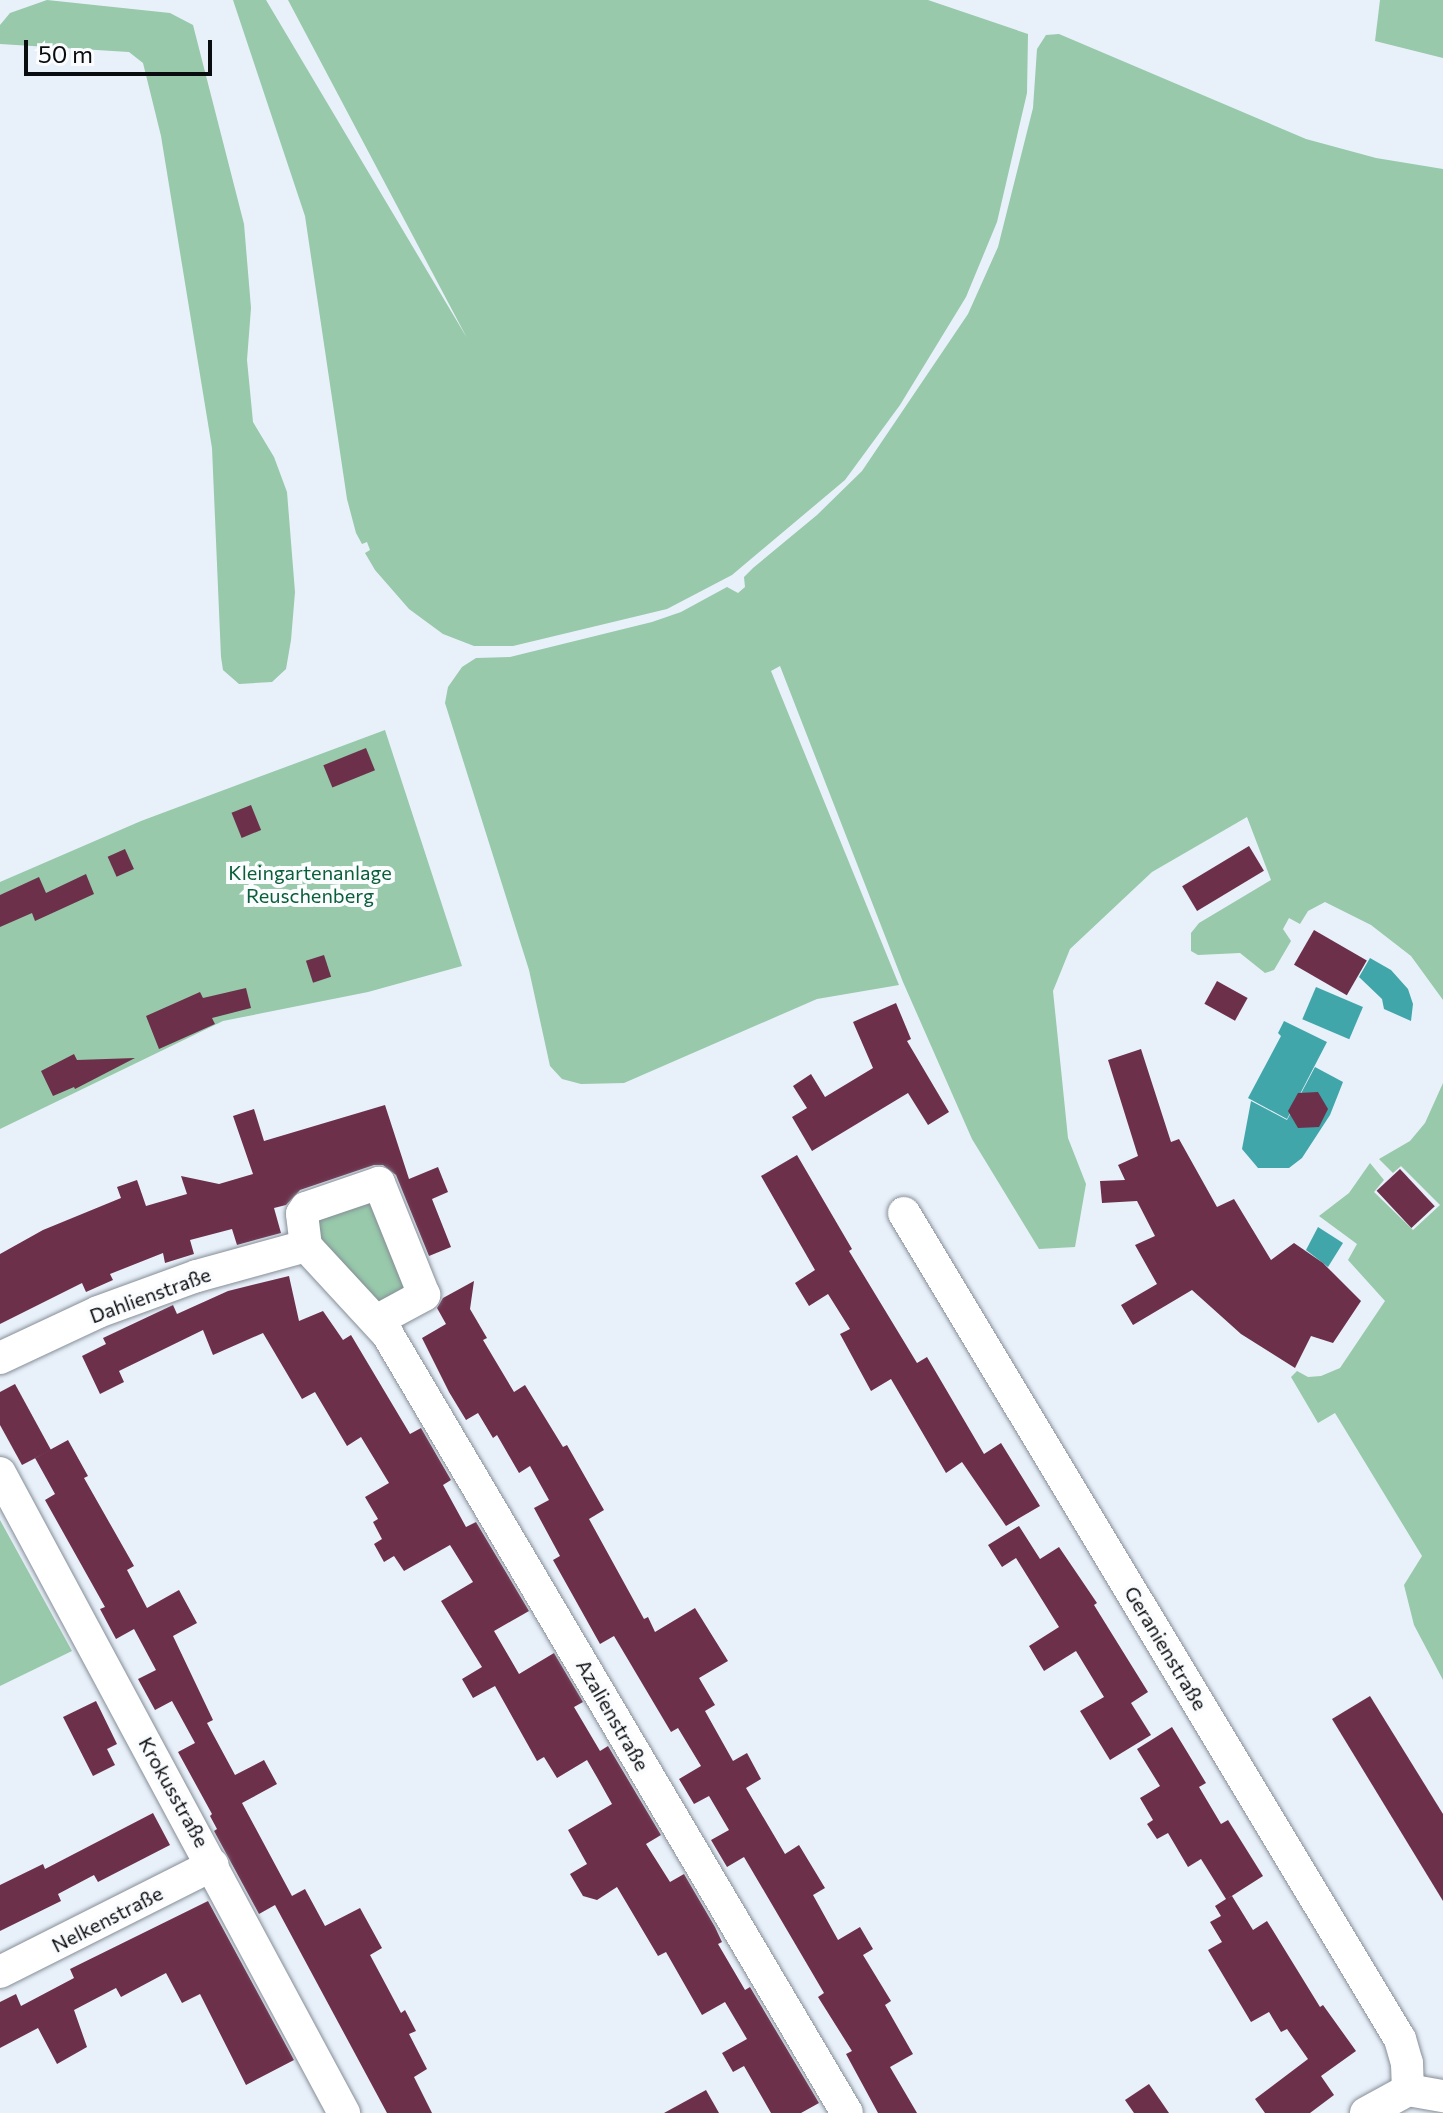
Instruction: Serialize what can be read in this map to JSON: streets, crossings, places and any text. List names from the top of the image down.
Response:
{
  "streets": {
    "street": [
      "Dahlienstraße",
      "Geranienstraße",
      "Azalienstraße",
      "Krokusstraße",
      "Nelkenstraße"
    ]
  },
  "crossings": [
    ["Dahlienstraße", "Azalienstraße"],
    ["Krokusstraße", "Nelkenstraße"]
  ],
  "parks": ["Kleingartenanlage Reuschenberg"],
  "scale_bar": "50 m"
}
